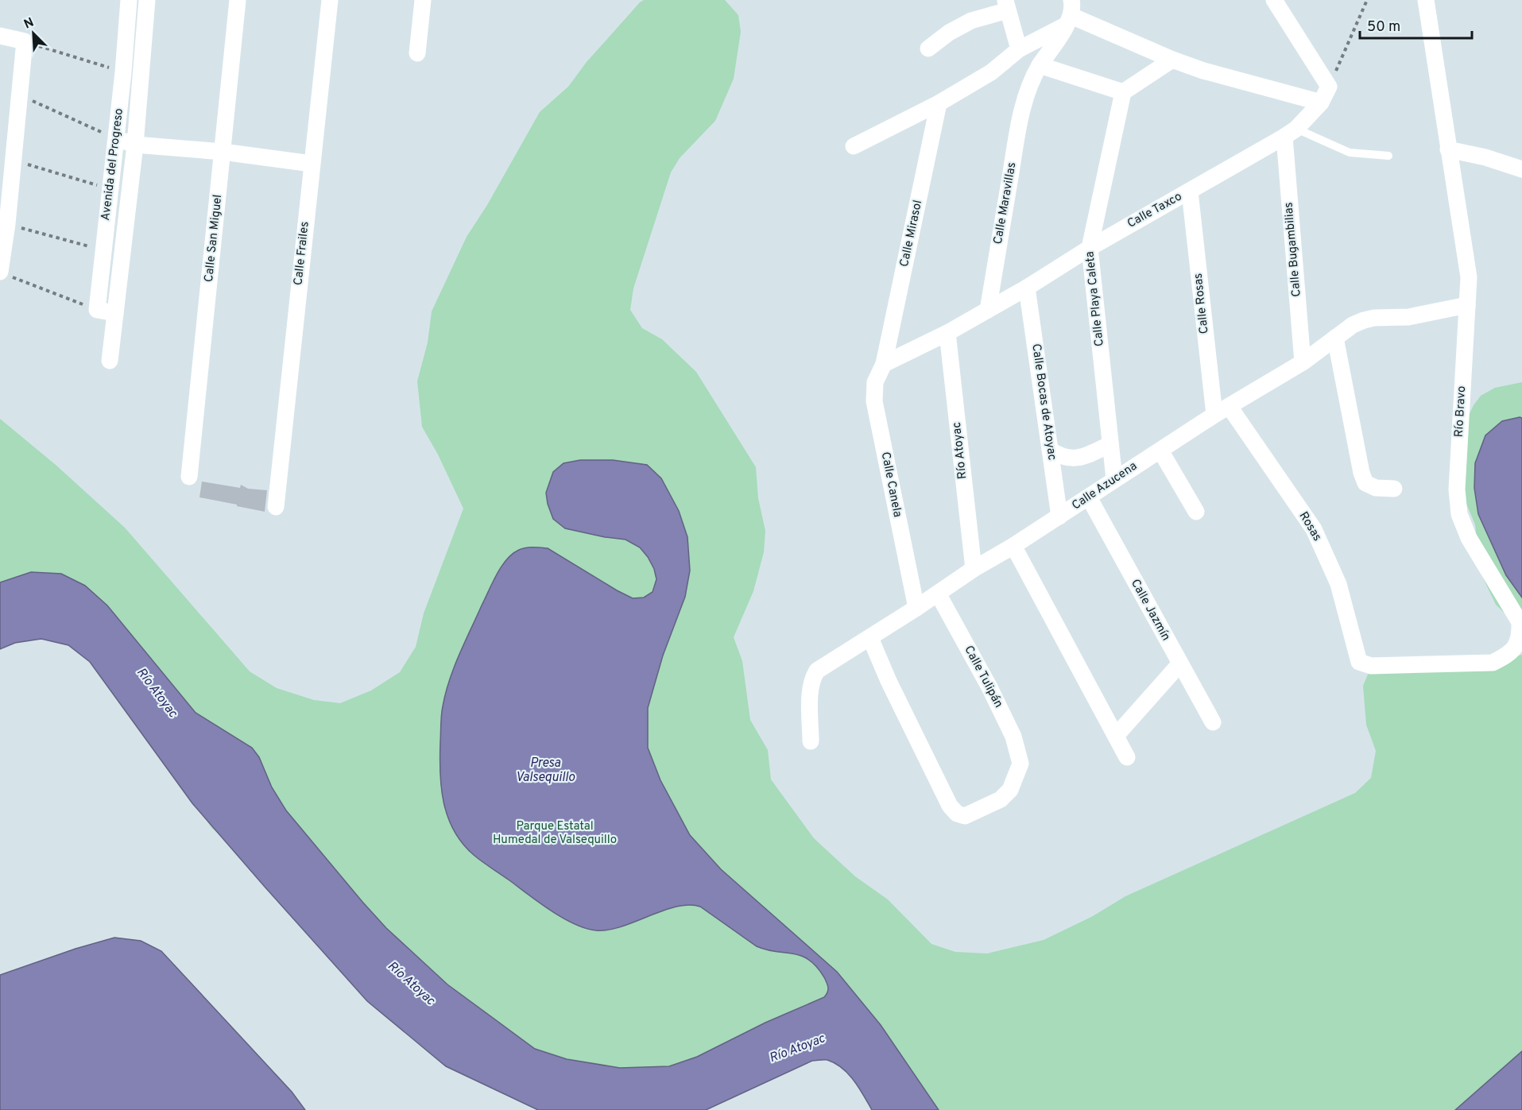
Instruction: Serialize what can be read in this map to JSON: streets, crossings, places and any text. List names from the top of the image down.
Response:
{
  "streets": {
    "street": [
      "Avenida del Progreso",
      "Calle Maravillas",
      "Calle Taxco",
      "Calle Mirasol",
      "Calle San Miguel",
      "Calle Bugambilias",
      "Calle Frailes",
      "Calle Playa Caleta",
      "Calle Rosas",
      "Calle Bocas de Atoyac",
      "Río Bravo",
      "Río Atoyac",
      "Calle Canela",
      "Calle Azucena",
      "Rosas",
      "Calle Jazmín",
      "Calle Tulipán"
    ]
  },
  "crossings": [
    ["Calle Maravillas", "Calle Taxco"],
    ["Calle Taxco", "Calle Mirasol"],
    ["Calle Taxco", "Calle Bugambilias"],
    ["Calle Taxco", "Calle Playa Caleta"],
    ["Calle Taxco", "Calle Rosas"],
    ["Calle Taxco", "Calle Bocas de Atoyac"],
    ["Calle Taxco", "Río Atoyac"],
    ["Calle Taxco", "Calle Canela"],
    ["Calle Mirasol", "Calle Canela"],
    ["Calle Bugambilias", "Calle Azucena"],
    ["Calle Playa Caleta", "Calle Azucena"],
    ["Calle Rosas", "Calle Azucena"],
    ["Calle Bocas de Atoyac", "Calle Azucena"],
    ["Río Bravo", "Calle Azucena"],
    ["Río Bravo", "Rosas"],
    ["Río Atoyac", "Calle Azucena"],
    ["Calle Canela", "Calle Azucena"],
    ["Calle Azucena", "Rosas"],
    ["Calle Azucena", "Calle Jazmín"],
    ["Calle Azucena", "Calle Tulipán"]
  ],
  "water": ["Río Atoyac", "Presa Valsequillo"],
  "parks": ["Parque Estatal Humedal de Valsequillo"],
  "scale_bar": "50 m",
  "north": "top left"
}
